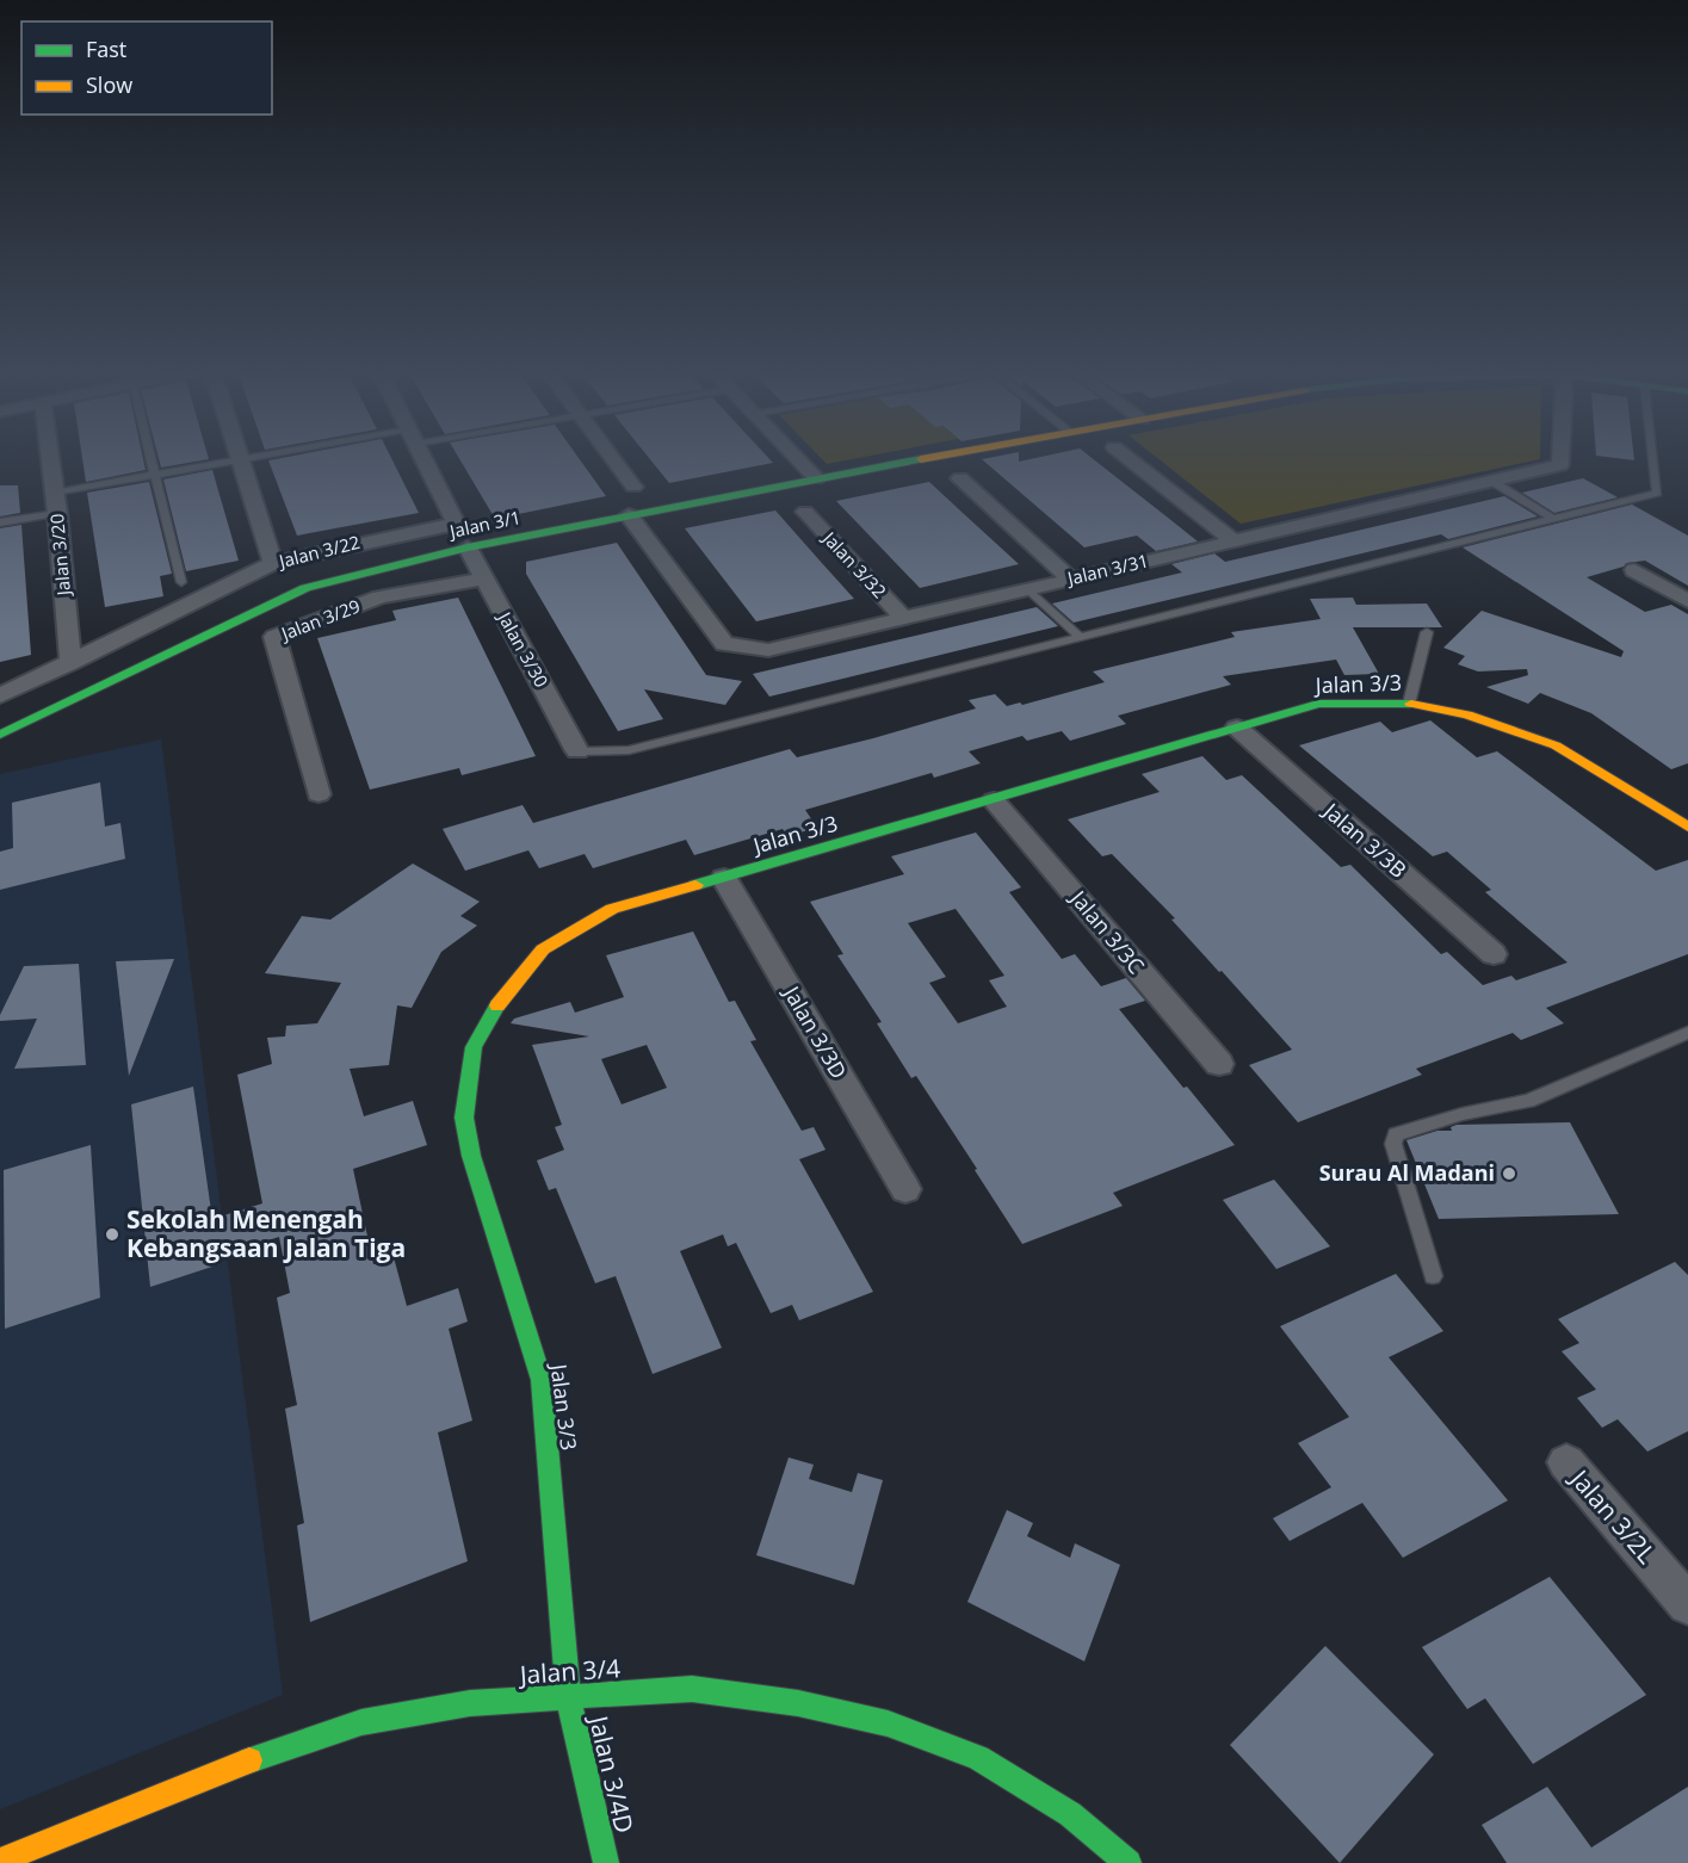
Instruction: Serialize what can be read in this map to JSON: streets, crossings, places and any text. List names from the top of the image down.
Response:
{
  "streets": {
    "street": [
      "Jalan 3/1",
      "Jalan 3/22",
      "Jalan 3/20",
      "Jalan 3/32",
      "Jalan 3/31",
      "Jalan 3/29",
      "Jalan 3/30",
      "Jalan 3/3",
      "Jalan 3/3B",
      "Jalan 3/3C",
      "Jalan 3/3D",
      "Jalan 3/2L",
      "Jalan 3/4",
      "Jalan 3/4D"
    ]
  },
  "crossings": [
    ["Jalan 3/1", "Jalan 3/31"],
    ["Jalan 3/1", "Jalan 3/30"],
    ["Jalan 3/22", "Jalan 3/20"],
    ["Jalan 3/32", "Jalan 3/31"],
    ["Jalan 3/29", "Jalan 3/30"],
    ["Jalan 3/3", "Jalan 3/3B"],
    ["Jalan 3/3", "Jalan 3/3C"],
    ["Jalan 3/3", "Jalan 3/3D"],
    ["Jalan 3/3", "Jalan 3/4"],
    ["Jalan 3/3", "Jalan 3/4D"],
    ["Jalan 3/4", "Jalan 3/4D"]
  ],
  "places": ["Surau Al Madani", "Sekolah Menengah Kebangsaan Jalan Tiga"],
  "legend": ["Fast", "Slow"]
}
